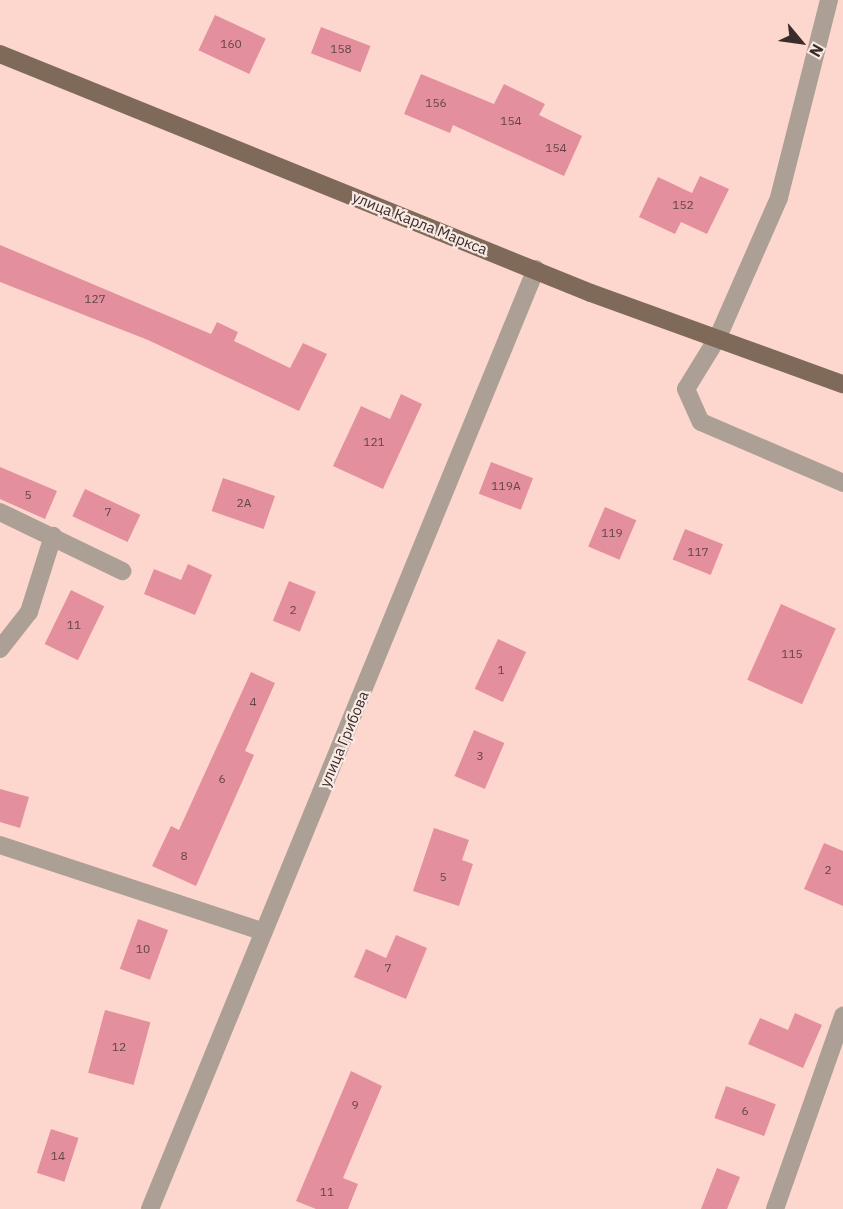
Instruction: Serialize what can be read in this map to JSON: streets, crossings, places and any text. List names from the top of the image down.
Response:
{
  "streets": {
    "main road": ["улица Карла Маркса"],
    "street": ["улица Грибова"]
  },
  "crossings": [
    ["улица Карла Маркса", "улица Грибова"]
  ],
  "house_numbers": [
    "160",
    "158",
    "156",
    "154",
    "154",
    "152",
    "127",
    "121",
    "119А",
    "5",
    "2А",
    "7",
    "119",
    "117",
    "2",
    "11",
    "115",
    "1",
    "4",
    "3",
    "6",
    "8",
    "2",
    "5",
    "10",
    "7",
    "12",
    "9",
    "6",
    "14",
    "11"
  ],
  "north": "bottom right"
}
